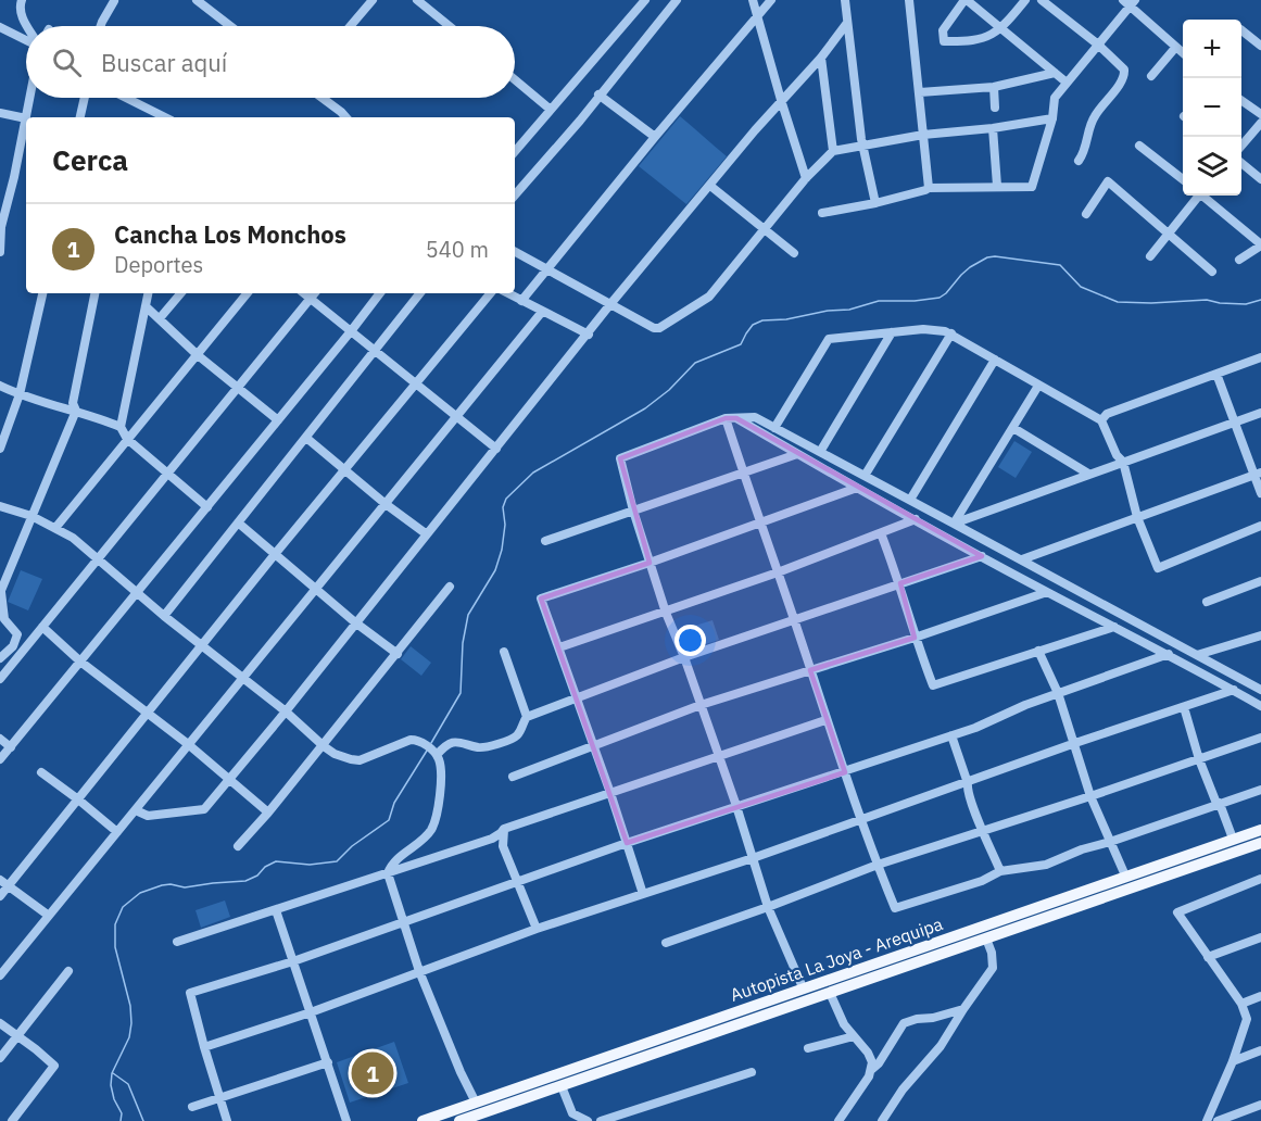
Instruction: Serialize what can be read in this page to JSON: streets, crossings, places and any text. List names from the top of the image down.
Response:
{
  "streets": {
    "main road": ["Autopista La Joya - Arequipa"]
  },
  "page": {
    "map_buttons": ["+", "−"],
    "search": "Buscar aquí",
    "heading": "Cerca",
    "list": [
      {
        "mark": "1",
        "name": "Cancha Los Monchos",
        "note": "Deportes",
        "value": "540 m"
      }
    ],
    "pins": "1"
  }
}
